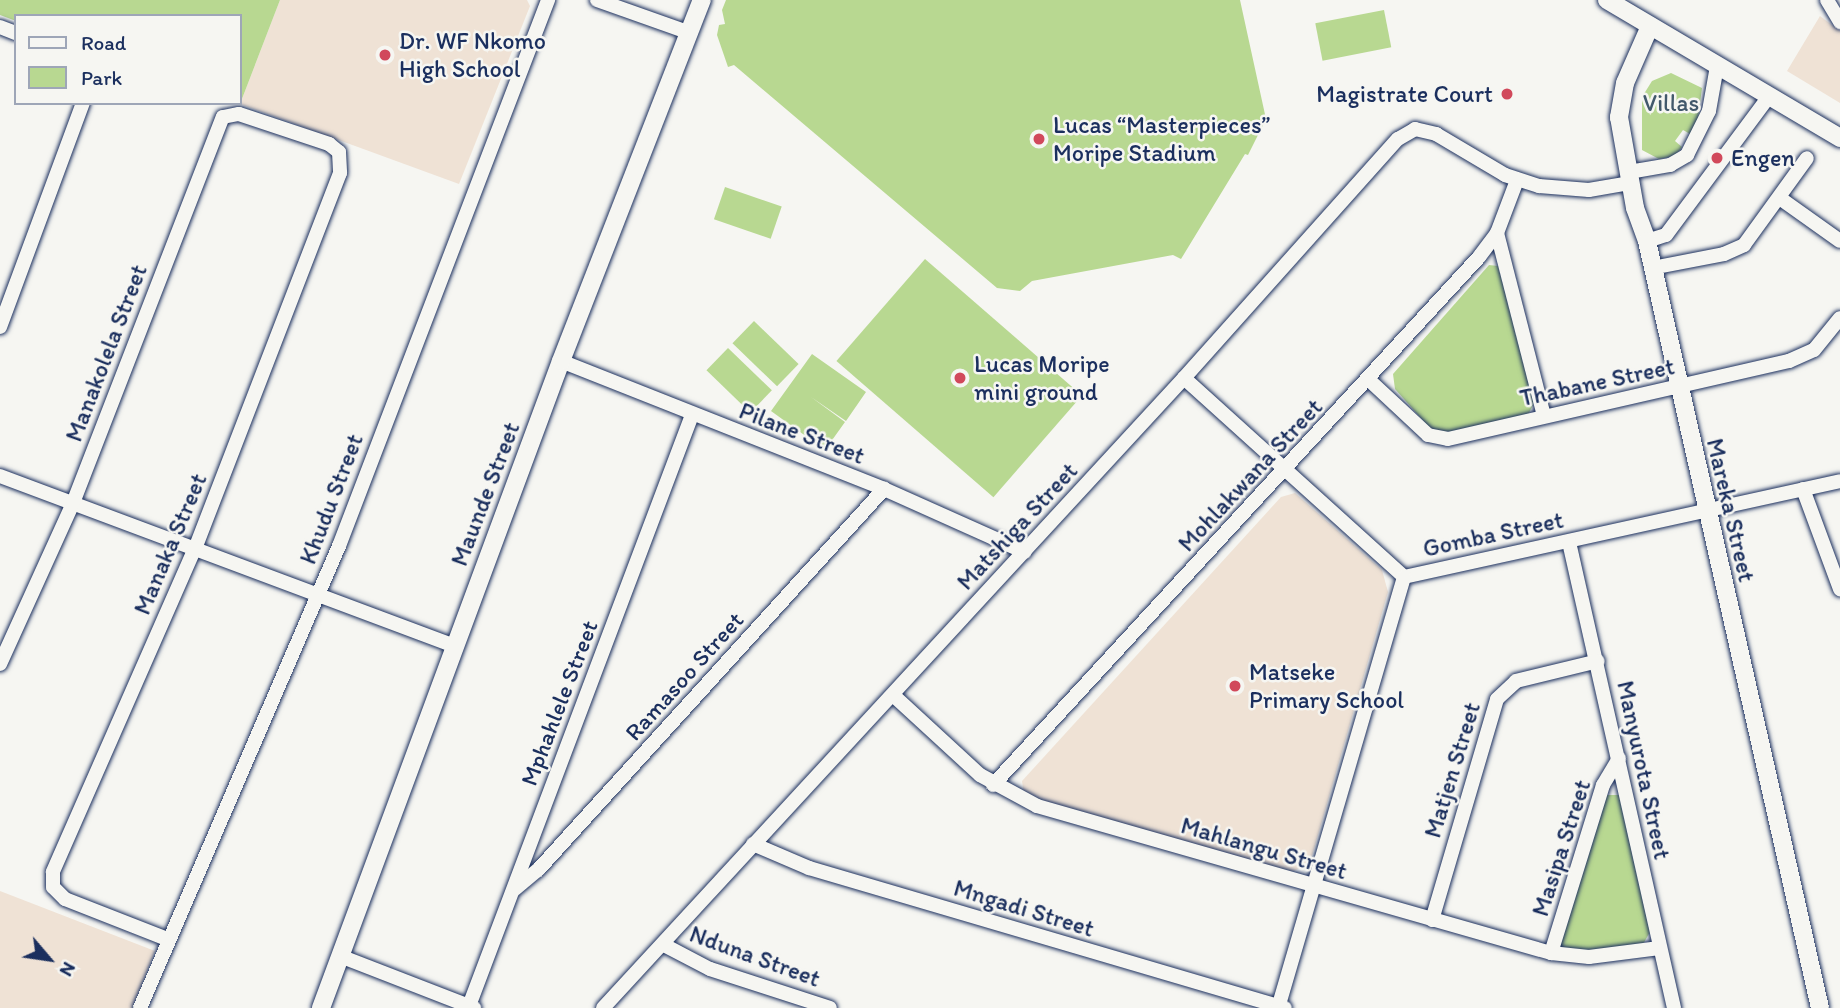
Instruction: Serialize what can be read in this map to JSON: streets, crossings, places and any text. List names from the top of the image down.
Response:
{
  "streets": {
    "street": [
      "Manakolela Street",
      "Thabane Street",
      "Pilane Street",
      "Mohlakwana Street",
      "Maunde Street",
      "Khudu Street",
      "Mareka Street",
      "Matshiga Street",
      "Gomba Street",
      "Manaka Street",
      "Ramasoo Street",
      "Mphahlele Street",
      "Matjen Street",
      "Manyurota Street",
      "Mahlangu Street",
      "Masipa Street",
      "Mngadi Street",
      "Nduna Street"
    ]
  },
  "crossings": [
    ["Manakolela Street", "Manaka Street"],
    ["Thabane Street", "Mohlakwana Street"],
    ["Thabane Street", "Mareka Street"],
    ["Pilane Street", "Maunde Street"],
    ["Pilane Street", "Matshiga Street"],
    ["Pilane Street", "Ramasoo Street"],
    ["Pilane Street", "Mphahlele Street"],
    ["Mohlakwana Street", "Matshiga Street"],
    ["Mohlakwana Street", "Gomba Street"],
    ["Mohlakwana Street", "Mahlangu Street"],
    ["Khudu Street", "Manaka Street"],
    ["Mareka Street", "Matshiga Street"],
    ["Mareka Street", "Gomba Street"],
    ["Matshiga Street", "Gomba Street"],
    ["Matshiga Street", "Mahlangu Street"],
    ["Matshiga Street", "Mngadi Street"],
    ["Matshiga Street", "Nduna Street"],
    ["Gomba Street", "Manyurota Street"],
    ["Ramasoo Street", "Mphahlele Street"],
    ["Matjen Street", "Manyurota Street"],
    ["Matjen Street", "Mahlangu Street"],
    ["Manyurota Street", "Mahlangu Street"],
    ["Manyurota Street", "Masipa Street"],
    ["Mahlangu Street", "Masipa Street"]
  ],
  "parks": ["Villas"],
  "places": [
    "Dr. WF Nkomo High School",
    "Magistrate Court",
    "Lucas “Masterpieces” Moripe Stadium",
    "Engen",
    "Lucas Moripe mini ground",
    "Matseke Primary School"
  ],
  "legend": ["Road", "Park"],
  "north": "bottom right"
}
